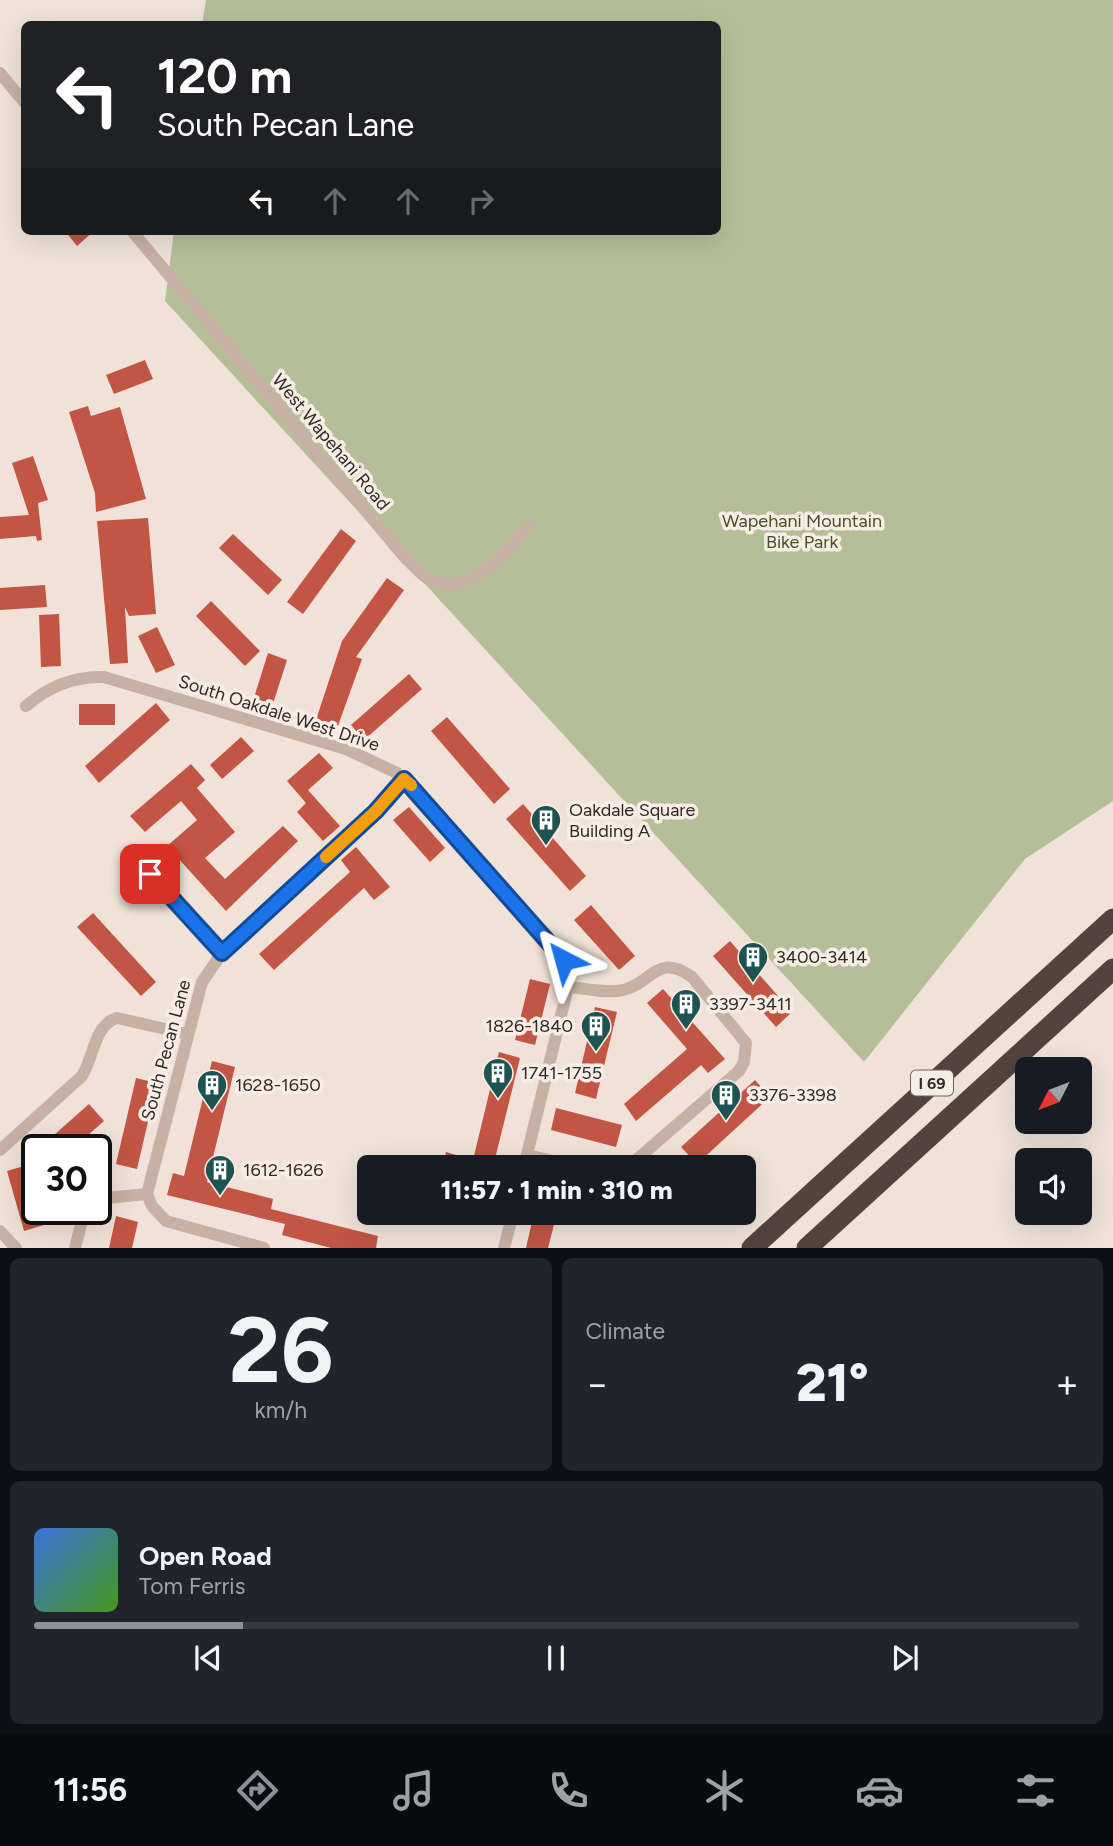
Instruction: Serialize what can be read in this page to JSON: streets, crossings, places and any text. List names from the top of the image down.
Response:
{
  "streets": {
    "highway": ["I 69"],
    "street": ["West Wapehani Road", "South Oakdale West Drive", "South Pecan Lane"]
  },
  "crossings": [
    ["South Oakdale West Drive", "South Pecan Lane"]
  ],
  "parks": ["Wapehani Mountain Bike Park"],
  "places": {
    "building": [
      "Oakdale Square Building A",
      "3400-3414",
      "3397-3411",
      "1826-1840",
      "1741-1755",
      "1628-1650",
      "3376-3398",
      "1612-1626"
    ]
  },
  "north": "bottom left",
  "page": {
    "turn": ["120 m", "South Pecan Lane"],
    "limit": "30",
    "trip": "11:57 · 1 min · 310 m",
    "tile": [
      ["26", "km/h"],
      "Climate"
    ],
    "heat": ["−", "21°", "+"],
    "song": ["Open Road", "Tom Ferris"],
    "tabs": "11:56"
  }
}
